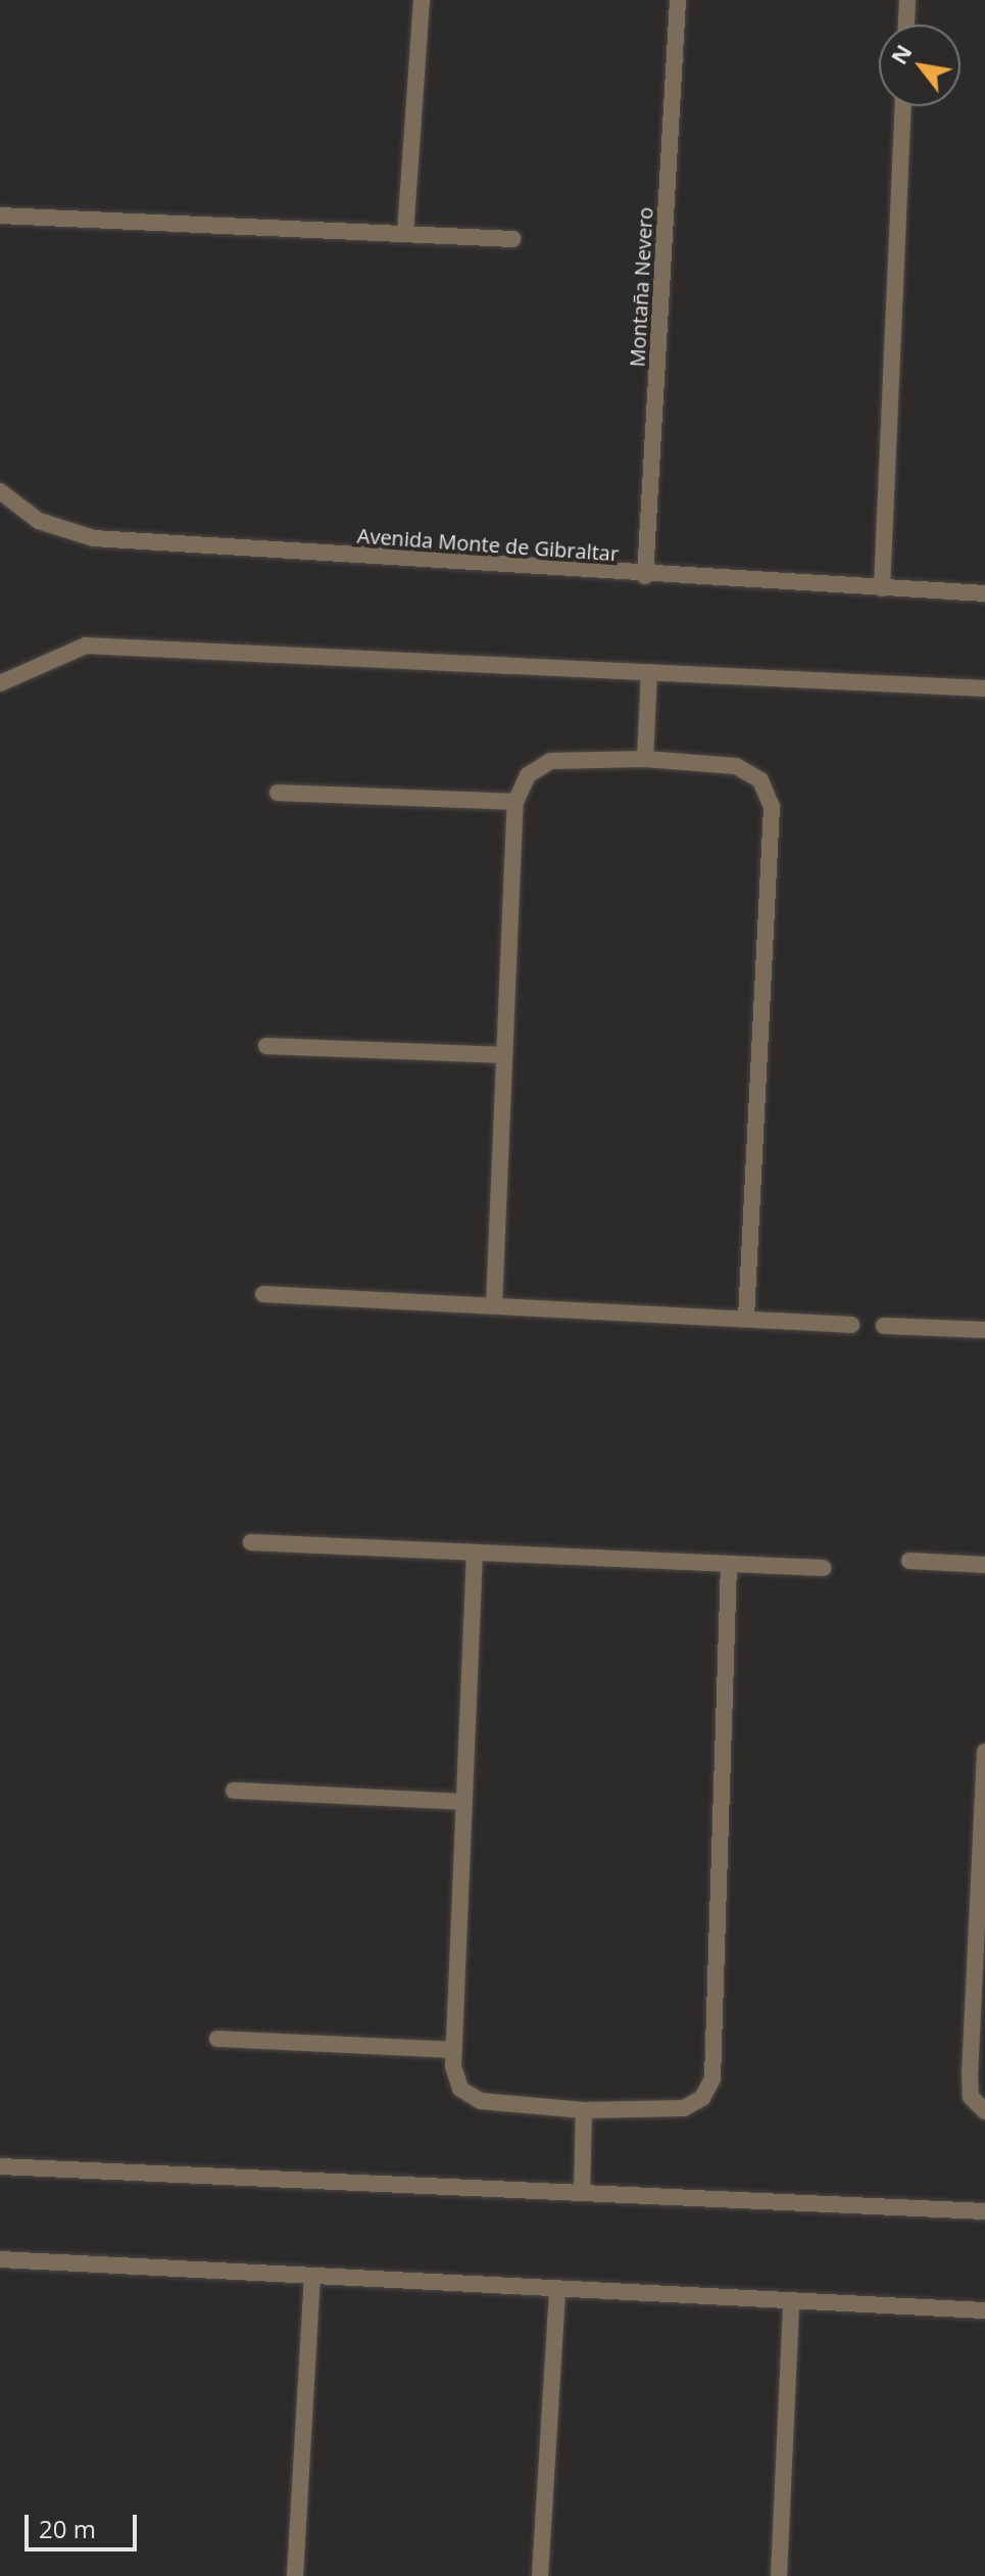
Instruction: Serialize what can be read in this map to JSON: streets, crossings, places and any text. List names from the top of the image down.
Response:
{
  "streets": {
    "street": ["Montaña Nevero", "Avenida Monte de Gibraltar"]
  },
  "crossings": [
    ["Montaña Nevero", "Avenida Monte de Gibraltar"]
  ],
  "scale_bar": "20 m",
  "north": "top left"
}
